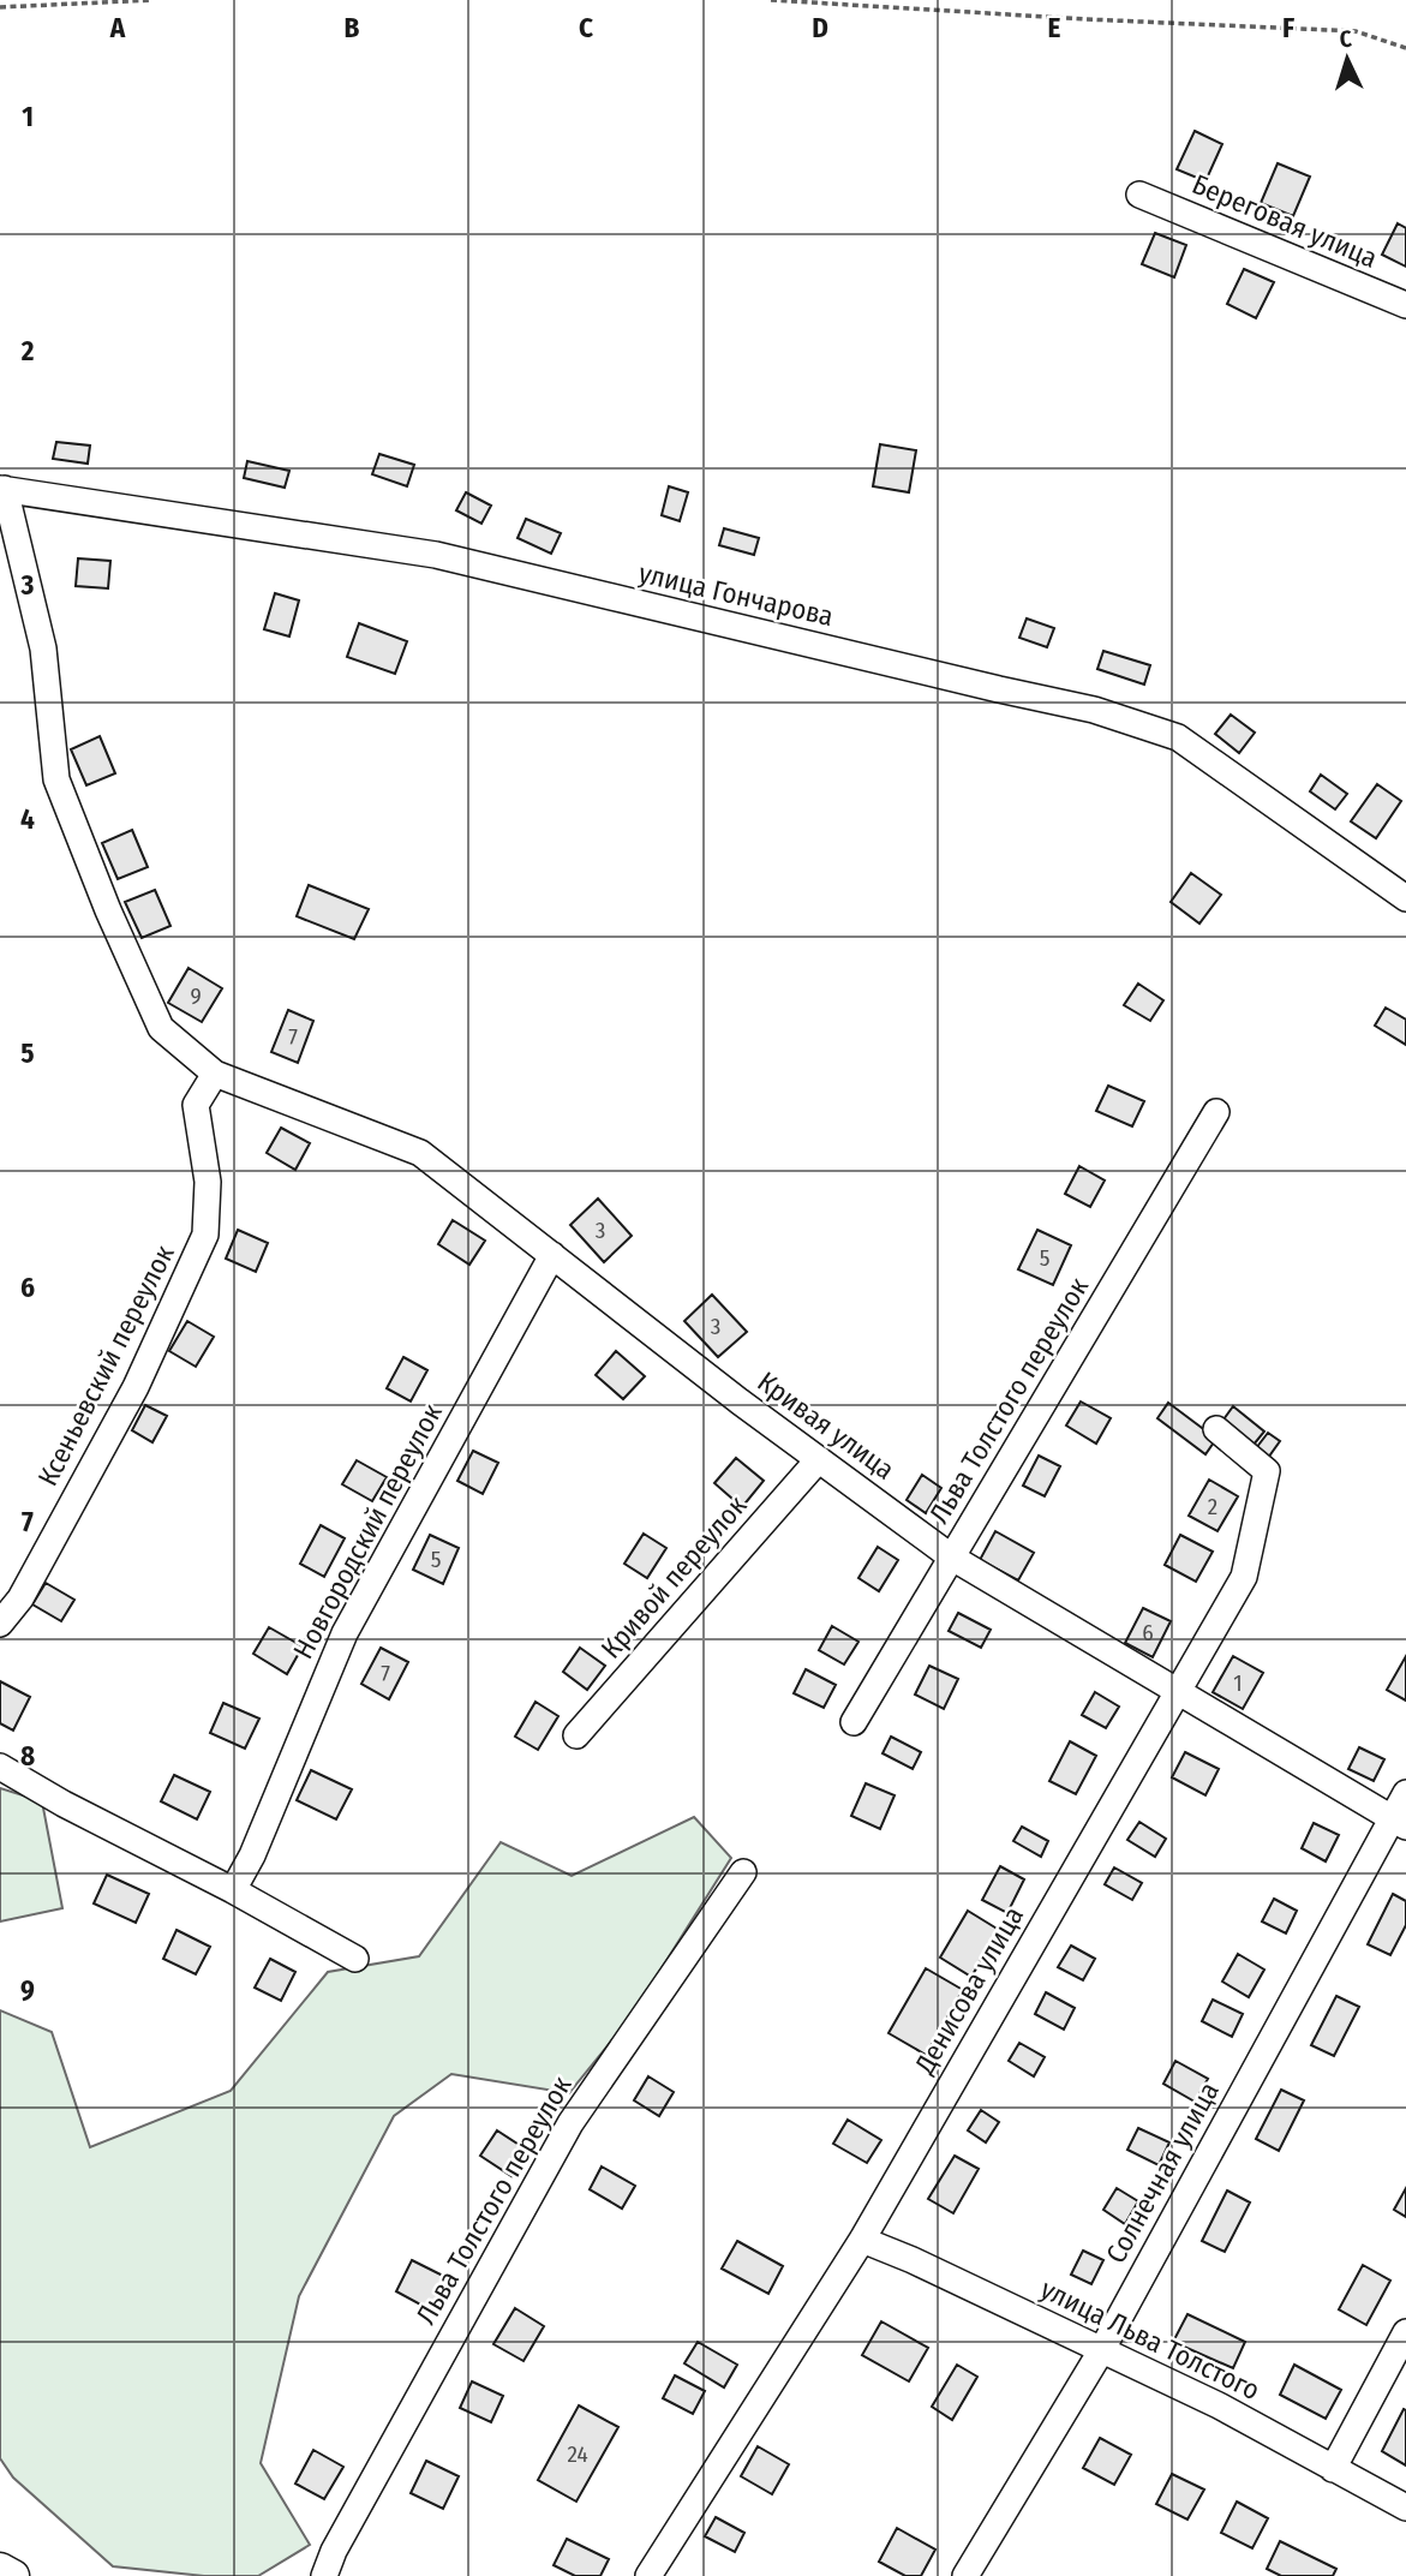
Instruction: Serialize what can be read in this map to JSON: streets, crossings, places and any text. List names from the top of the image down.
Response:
{
  "streets": {
    "street": [
      "Береговая улица",
      "улица Гончарова",
      "Ксеньевский переулок",
      "Льва Толстого переулок",
      "Кривая улица",
      "Новгородский переулок",
      "Кривой переулок",
      "Денисова улица",
      "Солнечная улица",
      "улица Льва Толстого"
    ]
  },
  "crossings": [
    ["улица Гончарова", "Кривая улица"],
    ["Ксеньевский переулок", "Кривая улица"],
    ["Льва Толстого переулок", "Кривая улица"],
    ["Кривая улица", "Новгородский переулок"],
    ["Кривая улица", "Кривой переулок"],
    ["Кривая улица", "Денисова улица"],
    ["Кривая улица", "Солнечная улица"],
    ["Денисова улица", "улица Льва Толстого"],
    ["Солнечная улица", "улица Льва Толстого"]
  ],
  "house_numbers": [
    "9",
    "7",
    "3",
    "5",
    "3",
    "2",
    "5",
    "6",
    "7",
    "1",
    "24"
  ],
  "north": "top",
  "grid": {
    "columns": [
      "A",
      "B",
      "C",
      "D",
      "E",
      "F"
    ],
    "rows": [
      "1",
      "2",
      "3",
      "4",
      "5",
      "6",
      "7",
      "8",
      "9"
    ]
  }
}
